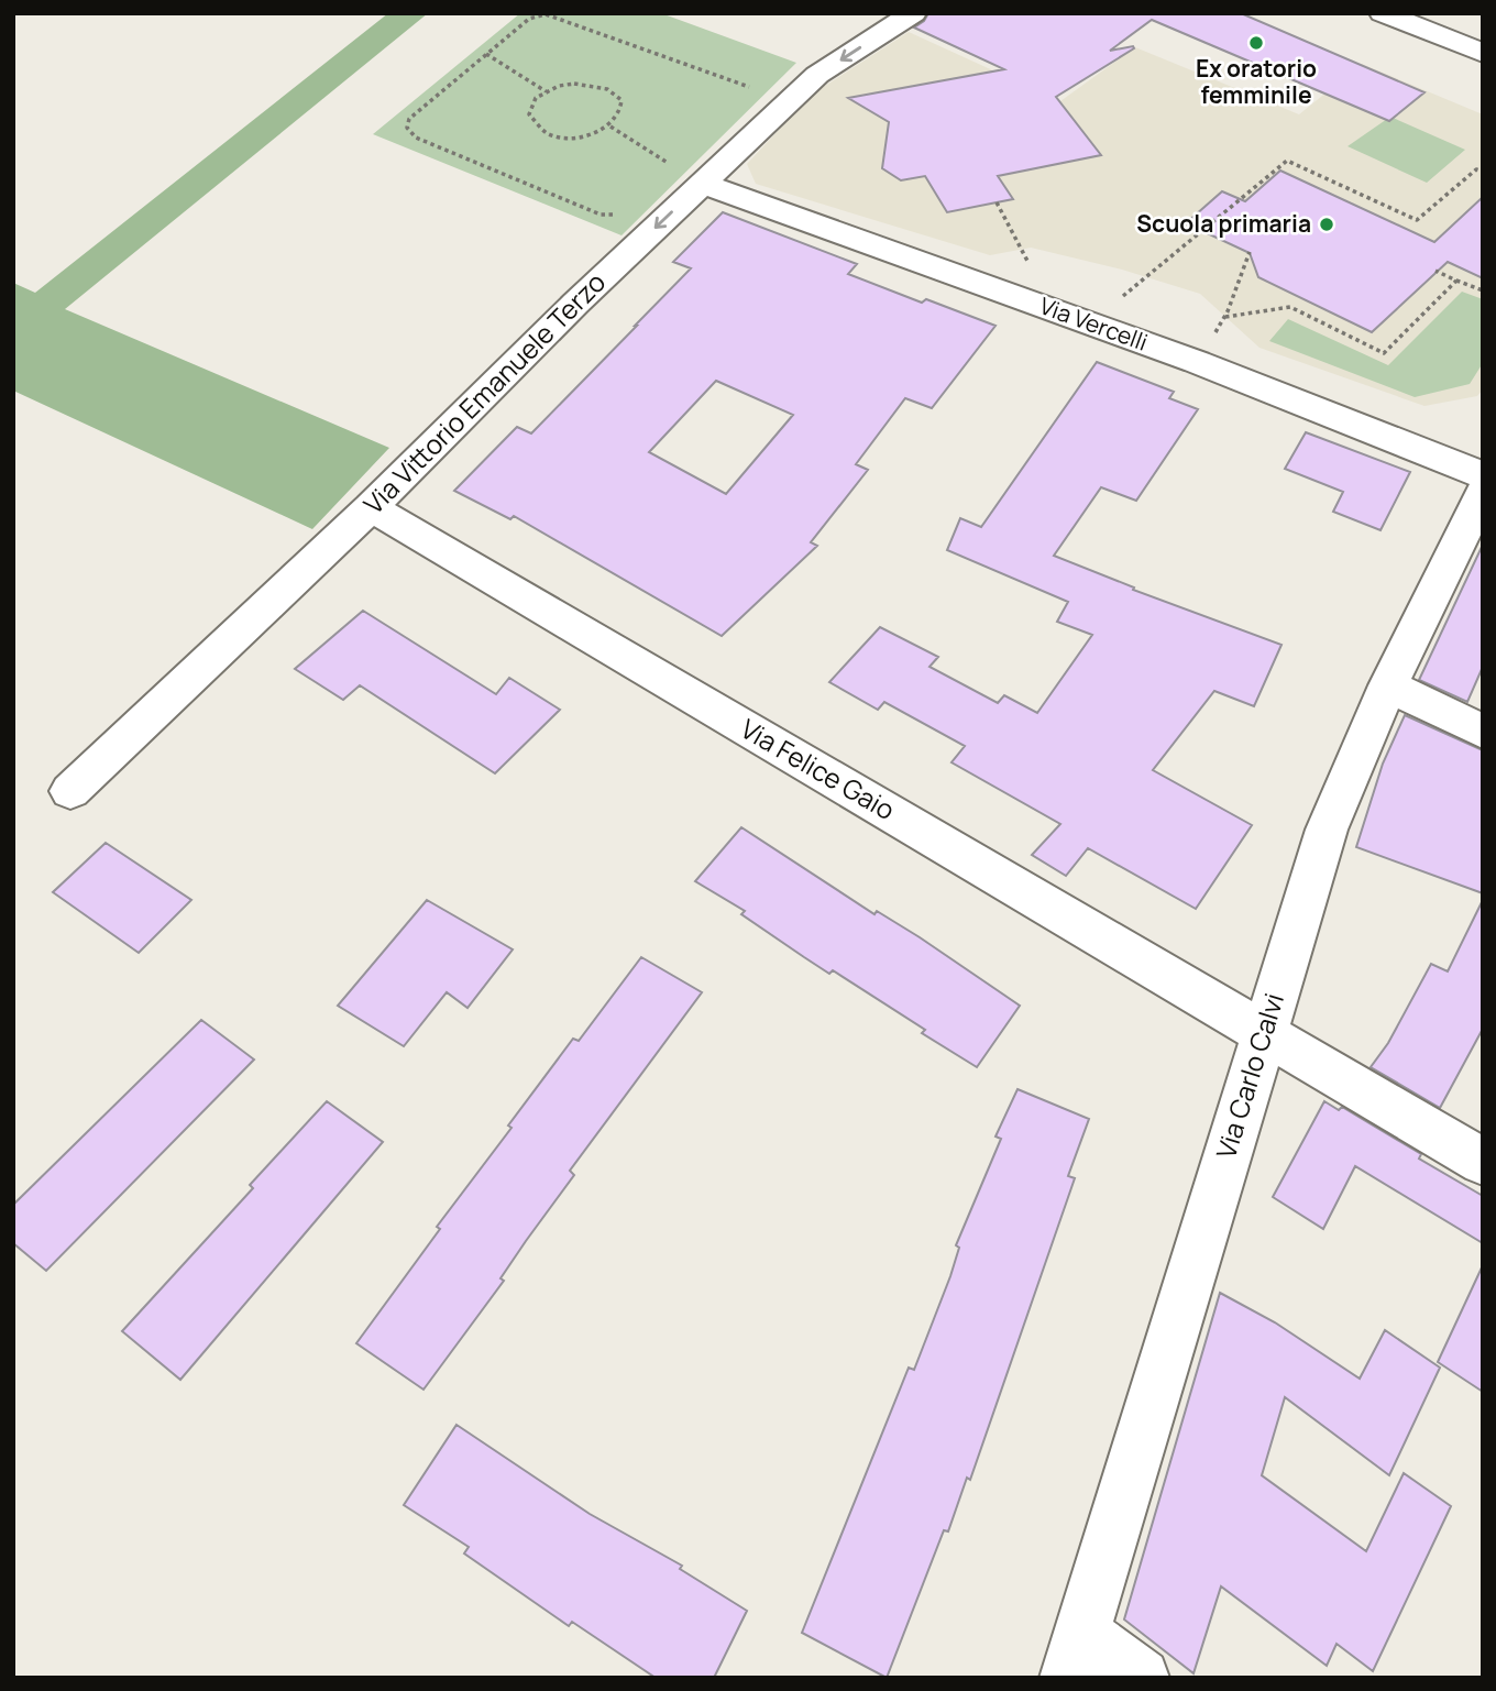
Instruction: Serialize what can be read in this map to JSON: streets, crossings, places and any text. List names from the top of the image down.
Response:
{
  "streets": {
    "street": [
      "Via Vercelli",
      "Via Vittorio Emanuele Terzo",
      "Via Felice Gaio",
      "Via Carlo Calvi"
    ]
  },
  "crossings": [
    ["Via Vercelli", "Via Vittorio Emanuele Terzo"],
    ["Via Vittorio Emanuele Terzo", "Via Felice Gaio"],
    ["Via Felice Gaio", "Via Carlo Calvi"]
  ],
  "one_way": ["Via Vittorio Emanuele Terzo"],
  "places": ["Ex oratorio femminile", "Scuola primaria"]
}
